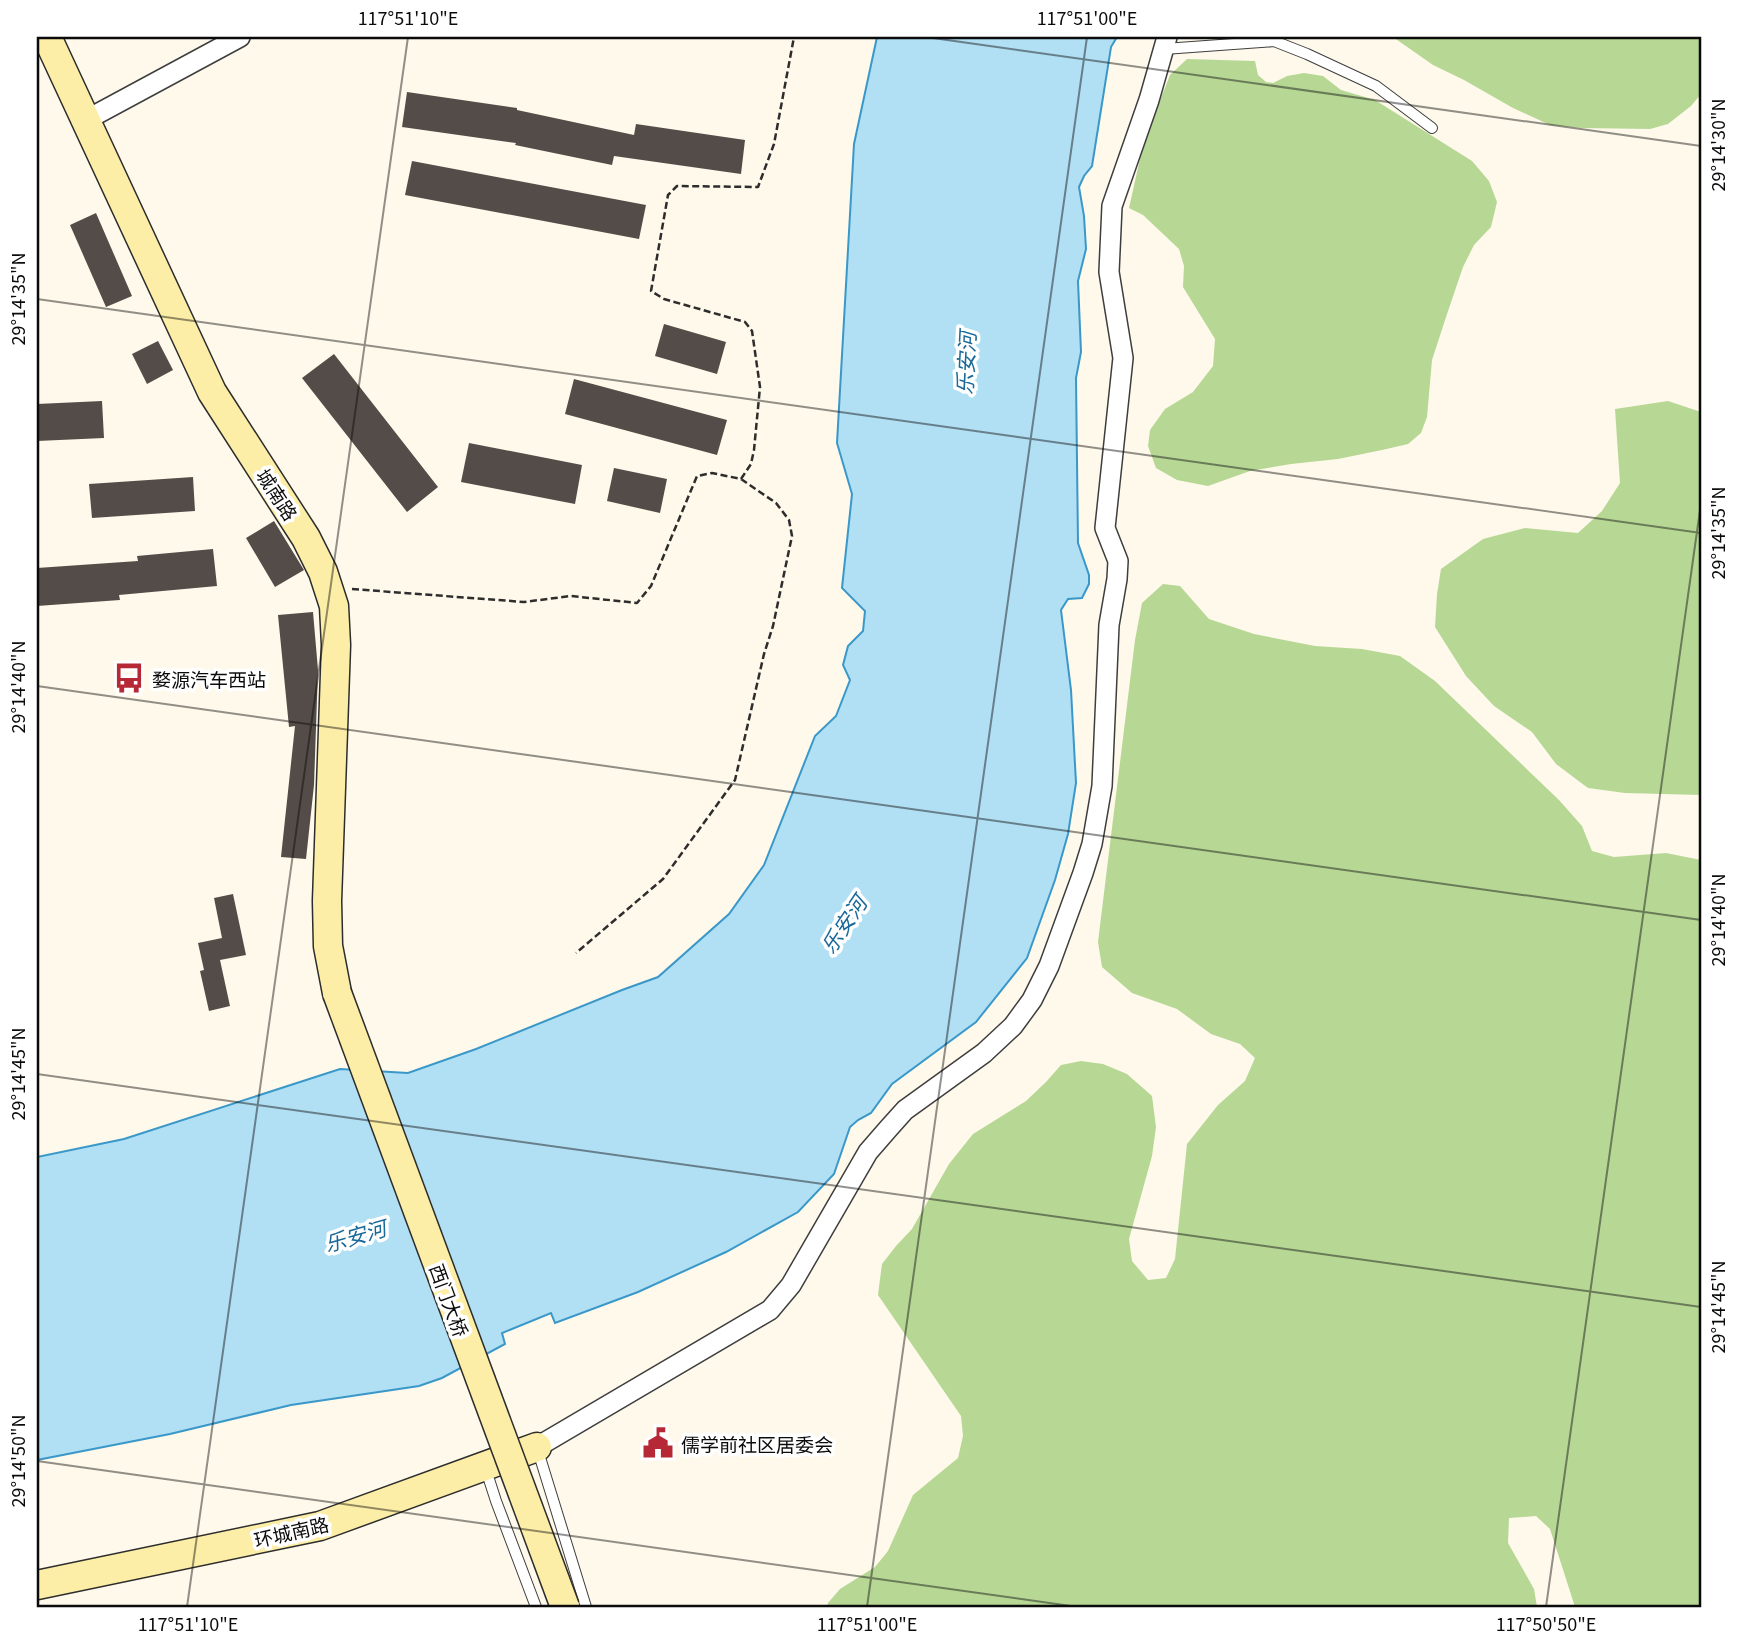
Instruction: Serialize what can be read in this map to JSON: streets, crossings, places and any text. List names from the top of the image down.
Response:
{
  "streets": {
    "street": ["城南路", "西门大桥", "环城南路"]
  },
  "crossings": [
    ["城南路", "西门大桥"]
  ],
  "water": ["乐安河"],
  "places": {
    "bus stop": ["婺源汽车西站"],
    "public building": ["儒学前社区居委会"]
  },
  "coordinates": [
    "117°51'10\"E",
    "117°51'00\"E",
    "29°14'30\"N",
    "29°14'35\"N",
    "29°14'40\"N",
    "29°14'45\"N",
    "29°14'50\"N",
    "117°50'50\"E"
  ]
}
